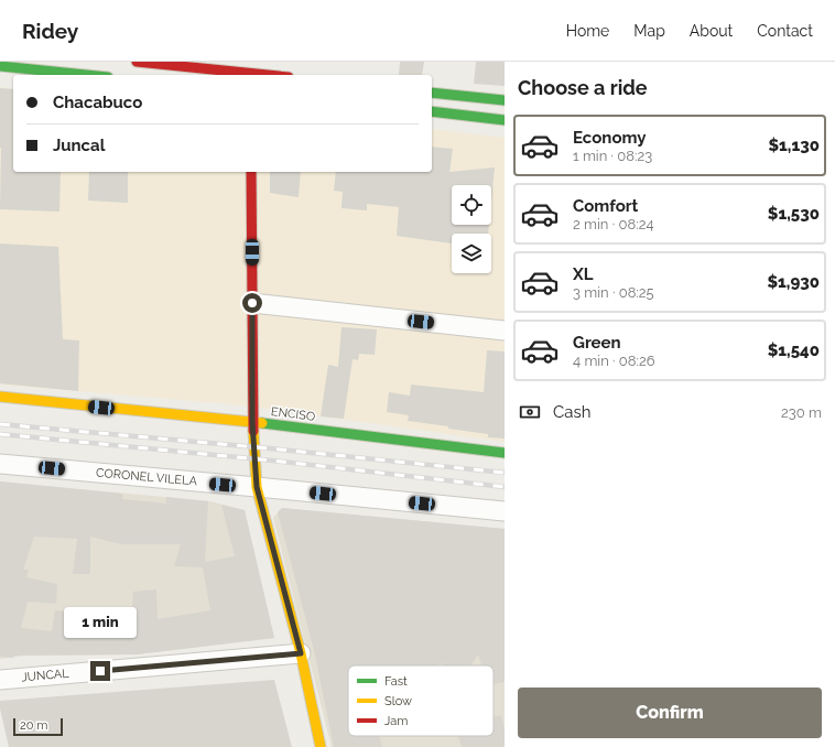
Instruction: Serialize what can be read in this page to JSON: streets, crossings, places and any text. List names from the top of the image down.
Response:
{
  "streets": {
    "street": ["ENCISO", "CORONEL VILELA", "JUNCAL"]
  },
  "legend": ["Fast", "Slow", "Jam"],
  "scale_bar": "20 m",
  "page": {
    "header": "Ridey",
    "nav": [
      "Home",
      "Map",
      "About",
      "Contact"
    ],
    "heading": "Choose a ride",
    "banner": ["Chacabuco", "Juncal"],
    "list": [
      {
        "name": "Economy",
        "note": "1 min · 08:23",
        "value": "$1,130"
      },
      {
        "name": "Comfort",
        "note": "2 min · 08:24",
        "value": "$1,530"
      },
      {
        "name": "XL",
        "note": "3 min · 08:25",
        "value": "$1,930"
      },
      {
        "name": "Green",
        "note": "4 min · 08:26",
        "value": "$1,540"
      }
    ],
    "pay": ["Cash", "230 m"],
    "bubble": "1 min",
    "buttons": "Confirm",
    "scale": "20 m"
  }
}
